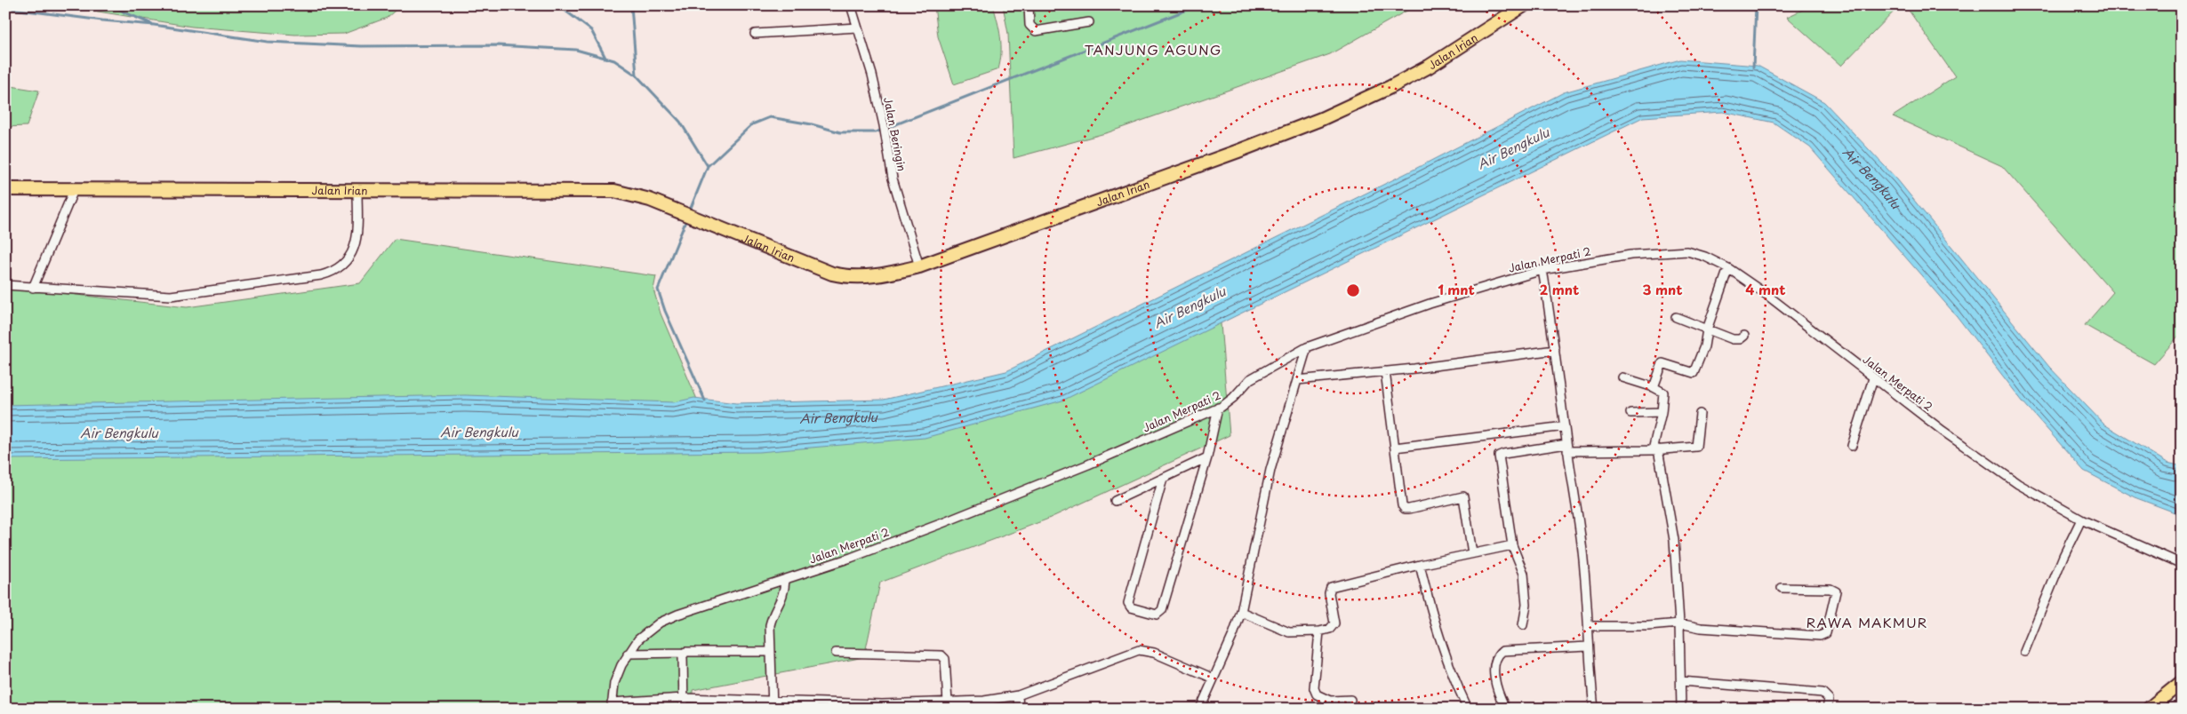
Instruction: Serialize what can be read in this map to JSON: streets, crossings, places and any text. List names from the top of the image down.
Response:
{
  "streets": {
    "main road": ["Jalan Irian"],
    "street": ["Jalan Beringin", "Jalan Merpati 2"]
  },
  "crossings": [
    ["Jalan Irian", "Jalan Beringin"]
  ],
  "districts": ["TANJUNG AGUNG", "RAWA MAKMUR"],
  "water": ["Air Bengkulu"],
  "rings": [
    "1 mnt",
    "2 mnt",
    "3 mnt",
    "4 mnt"
  ]
}
